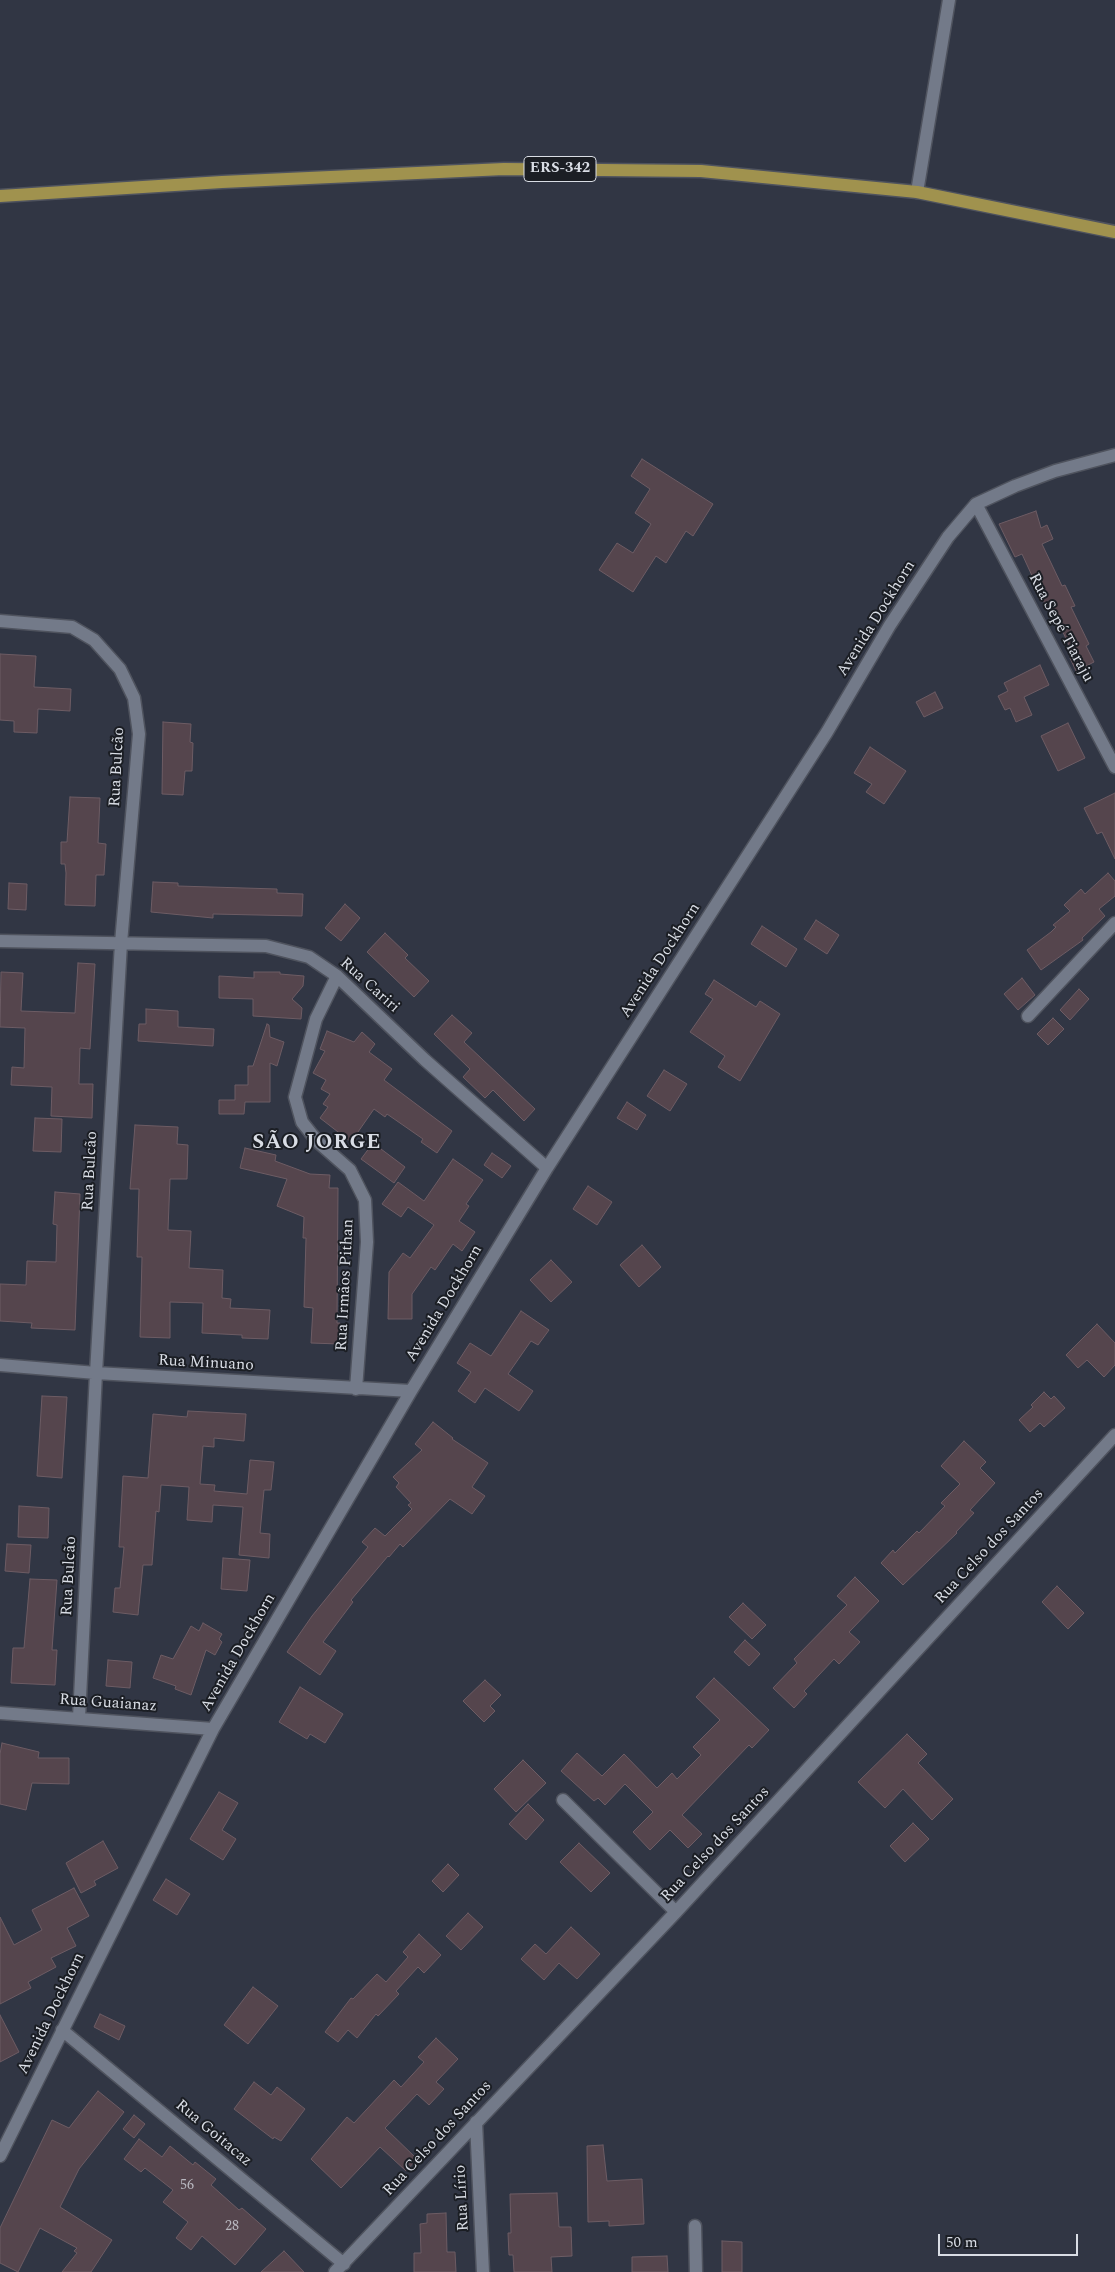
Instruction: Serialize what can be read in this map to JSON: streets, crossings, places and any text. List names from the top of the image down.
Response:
{
  "streets": {
    "main road": ["ERS-342"],
    "street": [
      "Avenida Dockhorn",
      "Rua Sepé Tiaraju",
      "Rua Bulcão",
      "Rua Cariri",
      "Rua Irmãos Pithan",
      "Rua Minuano",
      "Rua Celso dos Santos",
      "Rua Guaianaz",
      "Rua Goitacaz",
      "Rua Lírio"
    ]
  },
  "crossings": [
    ["Avenida Dockhorn", "Rua Sepé Tiaraju"],
    ["Avenida Dockhorn", "Rua Cariri"],
    ["Avenida Dockhorn", "Rua Minuano"],
    ["Avenida Dockhorn", "Rua Guaianaz"],
    ["Avenida Dockhorn", "Rua Goitacaz"],
    ["Rua Bulcão", "Rua Cariri"],
    ["Rua Bulcão", "Rua Minuano"],
    ["Rua Bulcão", "Rua Guaianaz"],
    ["Rua Cariri", "Rua Irmãos Pithan"],
    ["Rua Irmãos Pithan", "Rua Minuano"],
    ["Rua Celso dos Santos", "Rua Goitacaz"],
    ["Rua Celso dos Santos", "Rua Lírio"]
  ],
  "districts": ["SÃO JORGE"],
  "house_numbers": ["56", "28"],
  "scale_bar": "50 m"
}
